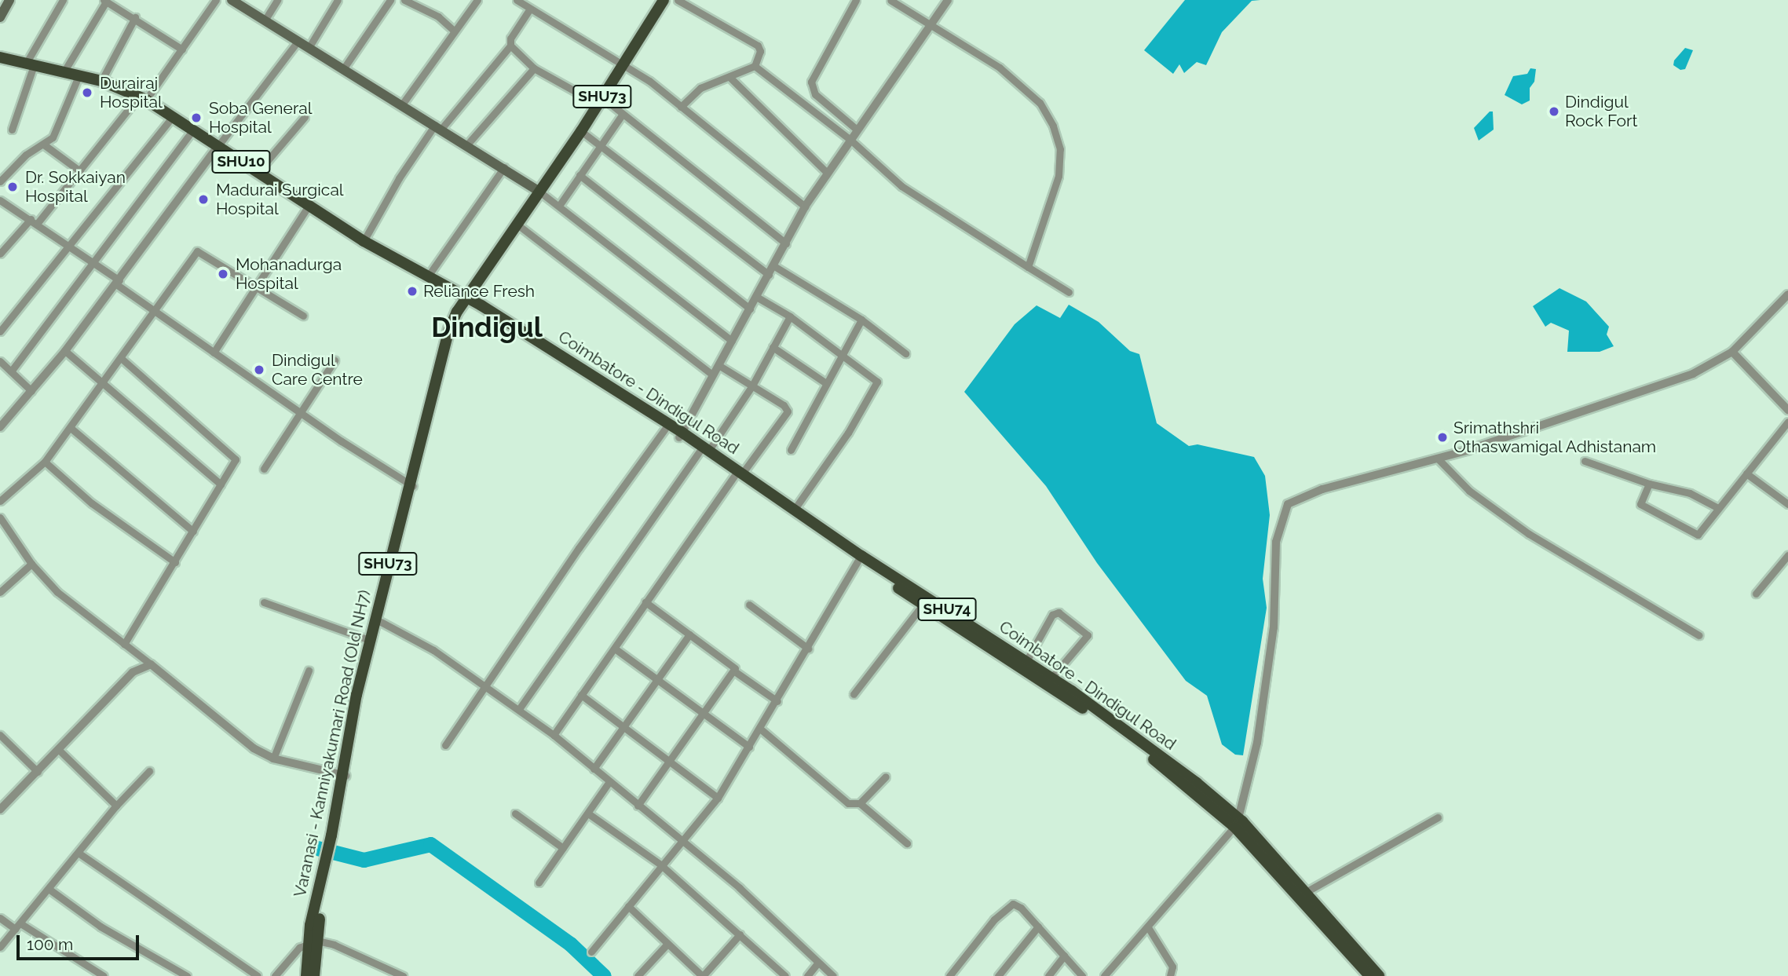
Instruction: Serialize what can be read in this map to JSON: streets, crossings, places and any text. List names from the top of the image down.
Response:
{
  "streets": {
    "main road": [
      "SHU73",
      "SHU10",
      "Coimbatore - Dindigul Road",
      "SHU74",
      "Varanasi - Kanniyakumari Road (Old NH7)"
    ]
  },
  "crossings": [
    ["SHU10", "Coimbatore - Dindigul Road"],
    ["SHU10", "Varanasi - Kanniyakumari Road (Old NH7)"],
    ["Coimbatore - Dindigul Road", "Varanasi - Kanniyakumari Road (Old NH7)"]
  ],
  "districts": ["Dindigul"],
  "places": [
    "Durairaj Hospital",
    "Dindigul Rock Fort",
    "Soba General Hospital",
    "Dr. Sokkaiyan Hospital",
    "Madurai Surgical Hospital",
    "Mohanadurga Hospital",
    "Reliance Fresh",
    "Dindigul Care Centre",
    "Srimathshri Othaswamigal Adhistanam"
  ],
  "scale_bar": "100 m"
}
